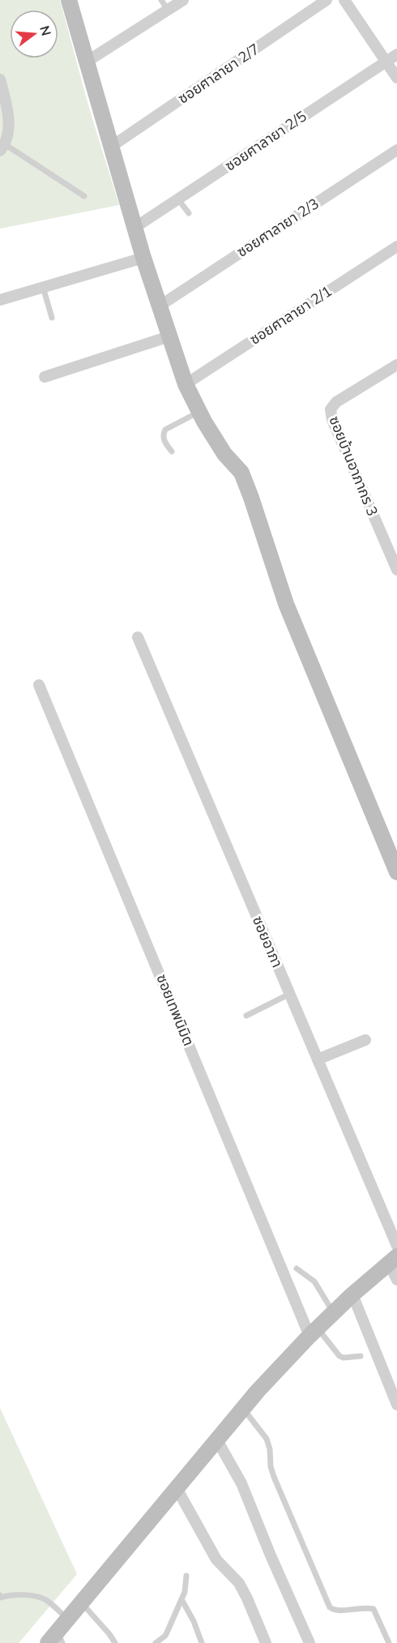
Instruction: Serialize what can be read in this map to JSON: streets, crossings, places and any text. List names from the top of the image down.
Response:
{
  "streets": {
    "street": [
      "ซอยศาลายา 2/7",
      "ซอยศาลายา 2/5",
      "ซอยศาลายา 2/3",
      "ซอยศาลายา 2/1",
      "ซอยบ้านอาภากร 3",
      "ซอยอาภา",
      "ซอยเทพนิมิต"
    ]
  },
  "north": "right"
}
